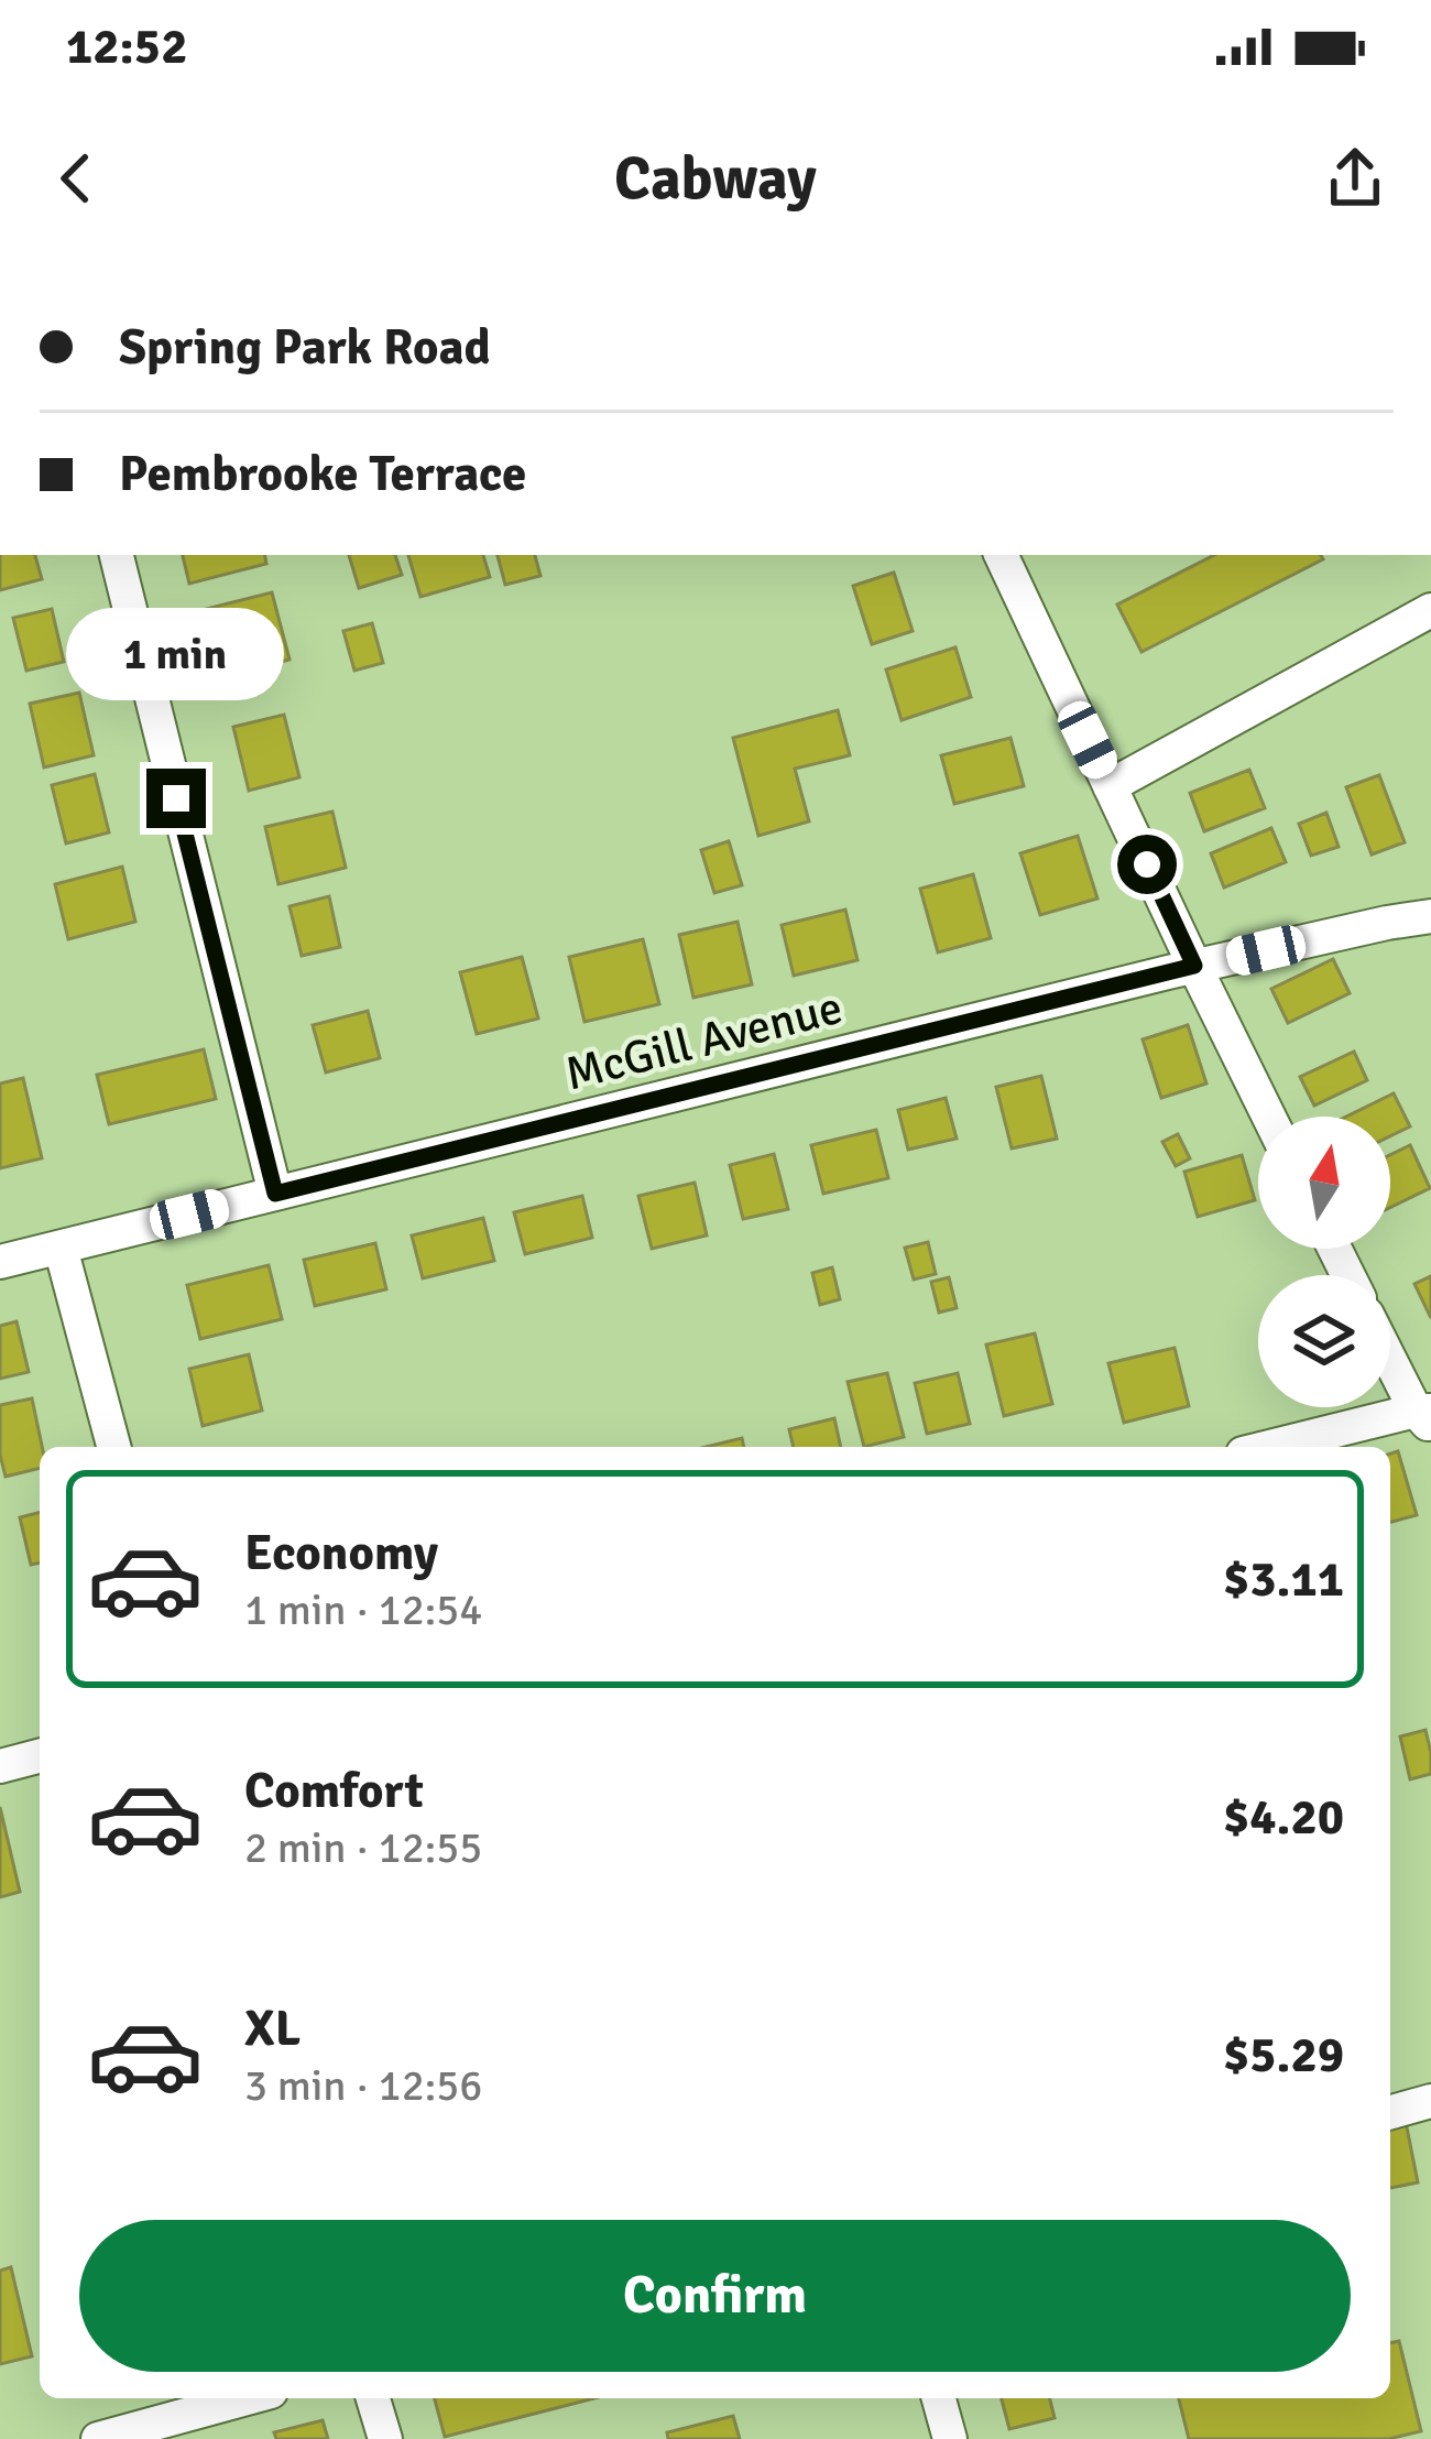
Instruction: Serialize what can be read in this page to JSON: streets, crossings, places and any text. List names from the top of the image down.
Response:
{
  "streets": {
    "street": ["McGill Avenue"]
  },
  "north": "top",
  "page": {
    "status": "12:52",
    "header": "Cabway",
    "banner": ["Spring Park Road", "Pembrooke Terrace"],
    "bubble": "1 min",
    "list": [
      {
        "name": "Economy",
        "note": "1 min · 12:54",
        "value": "$3.11"
      },
      {
        "name": "Comfort",
        "note": "2 min · 12:55",
        "value": "$4.20"
      },
      {
        "name": "XL",
        "note": "3 min · 12:56",
        "value": "$5.29"
      }
    ],
    "buttons": "Confirm"
  }
}
